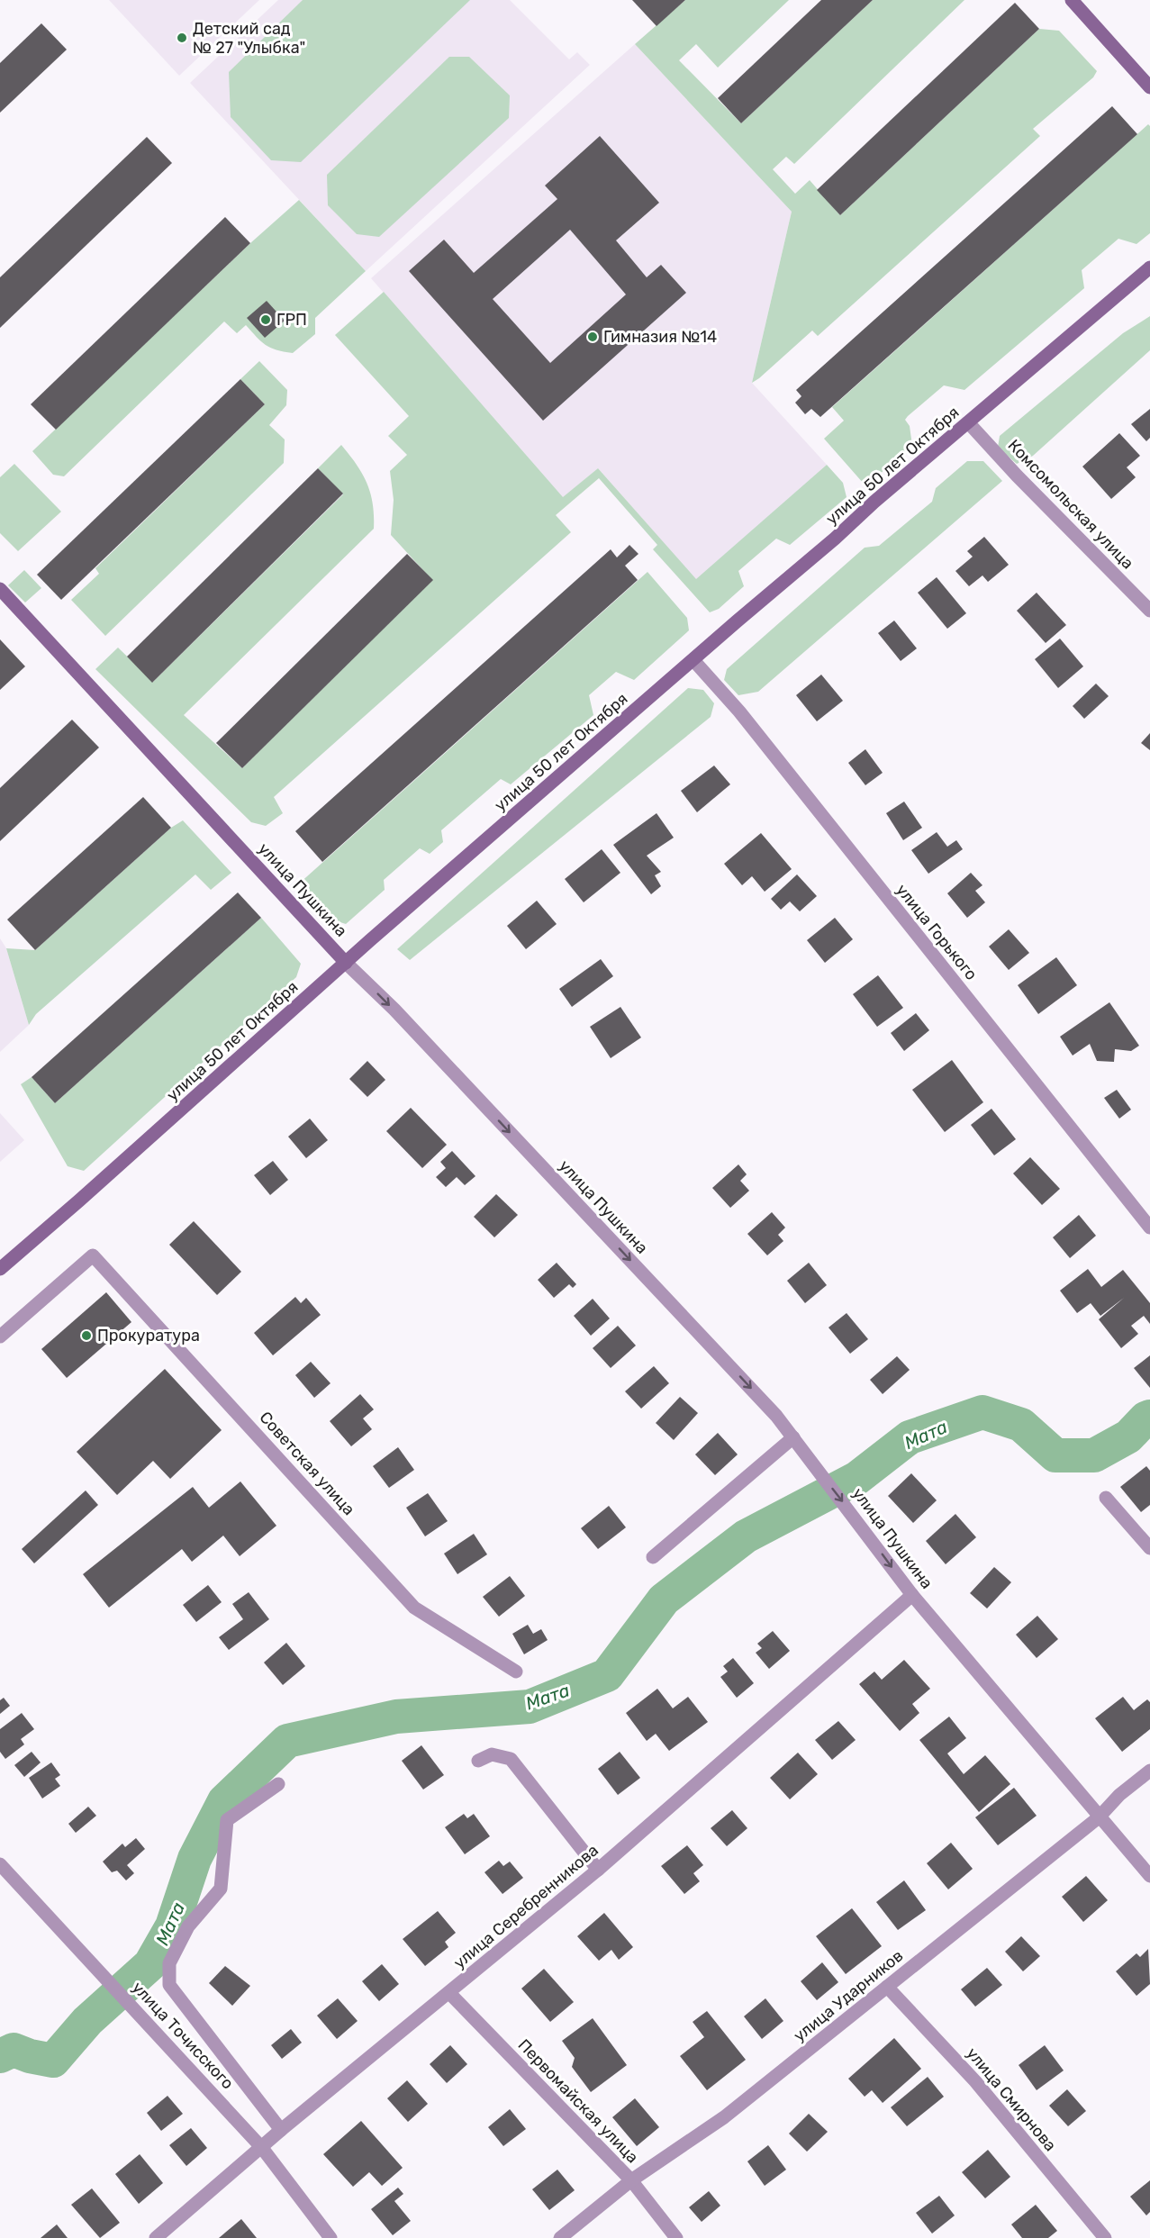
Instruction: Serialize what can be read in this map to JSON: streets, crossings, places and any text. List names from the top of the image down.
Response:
{
  "streets": {
    "main road": ["улица 50 лет Октября", "улица Пушкина"],
    "street": [
      "Комсомольская улица",
      "улица Горького",
      "Советская улица",
      "улица Серебренникова",
      "улица Ударников",
      "улица Точисского",
      "улица Смирнова",
      "Первомайская улица"
    ]
  },
  "crossings": [
    ["улица 50 лет Октября", "Комсомольская улица"],
    ["улица 50 лет Октября", "улица Пушкина"],
    ["улица 50 лет Октября", "улица Горького"],
    ["улица Пушкина", "улица Серебренникова"],
    ["улица Пушкина", "улица Ударников"],
    ["улица Серебренникова", "улица Точисского"],
    ["улица Серебренникова", "Первомайская улица"],
    ["улица Ударников", "улица Смирнова"],
    ["улица Ударников", "Первомайская улица"]
  ],
  "one_way": ["улица Пушкина"],
  "water": ["Мата"],
  "places": [
    "Детский сад № 27 \"Улыбка\"",
    "ГРП",
    "Гимназия №14",
    "Прокуратура"
  ]
}
